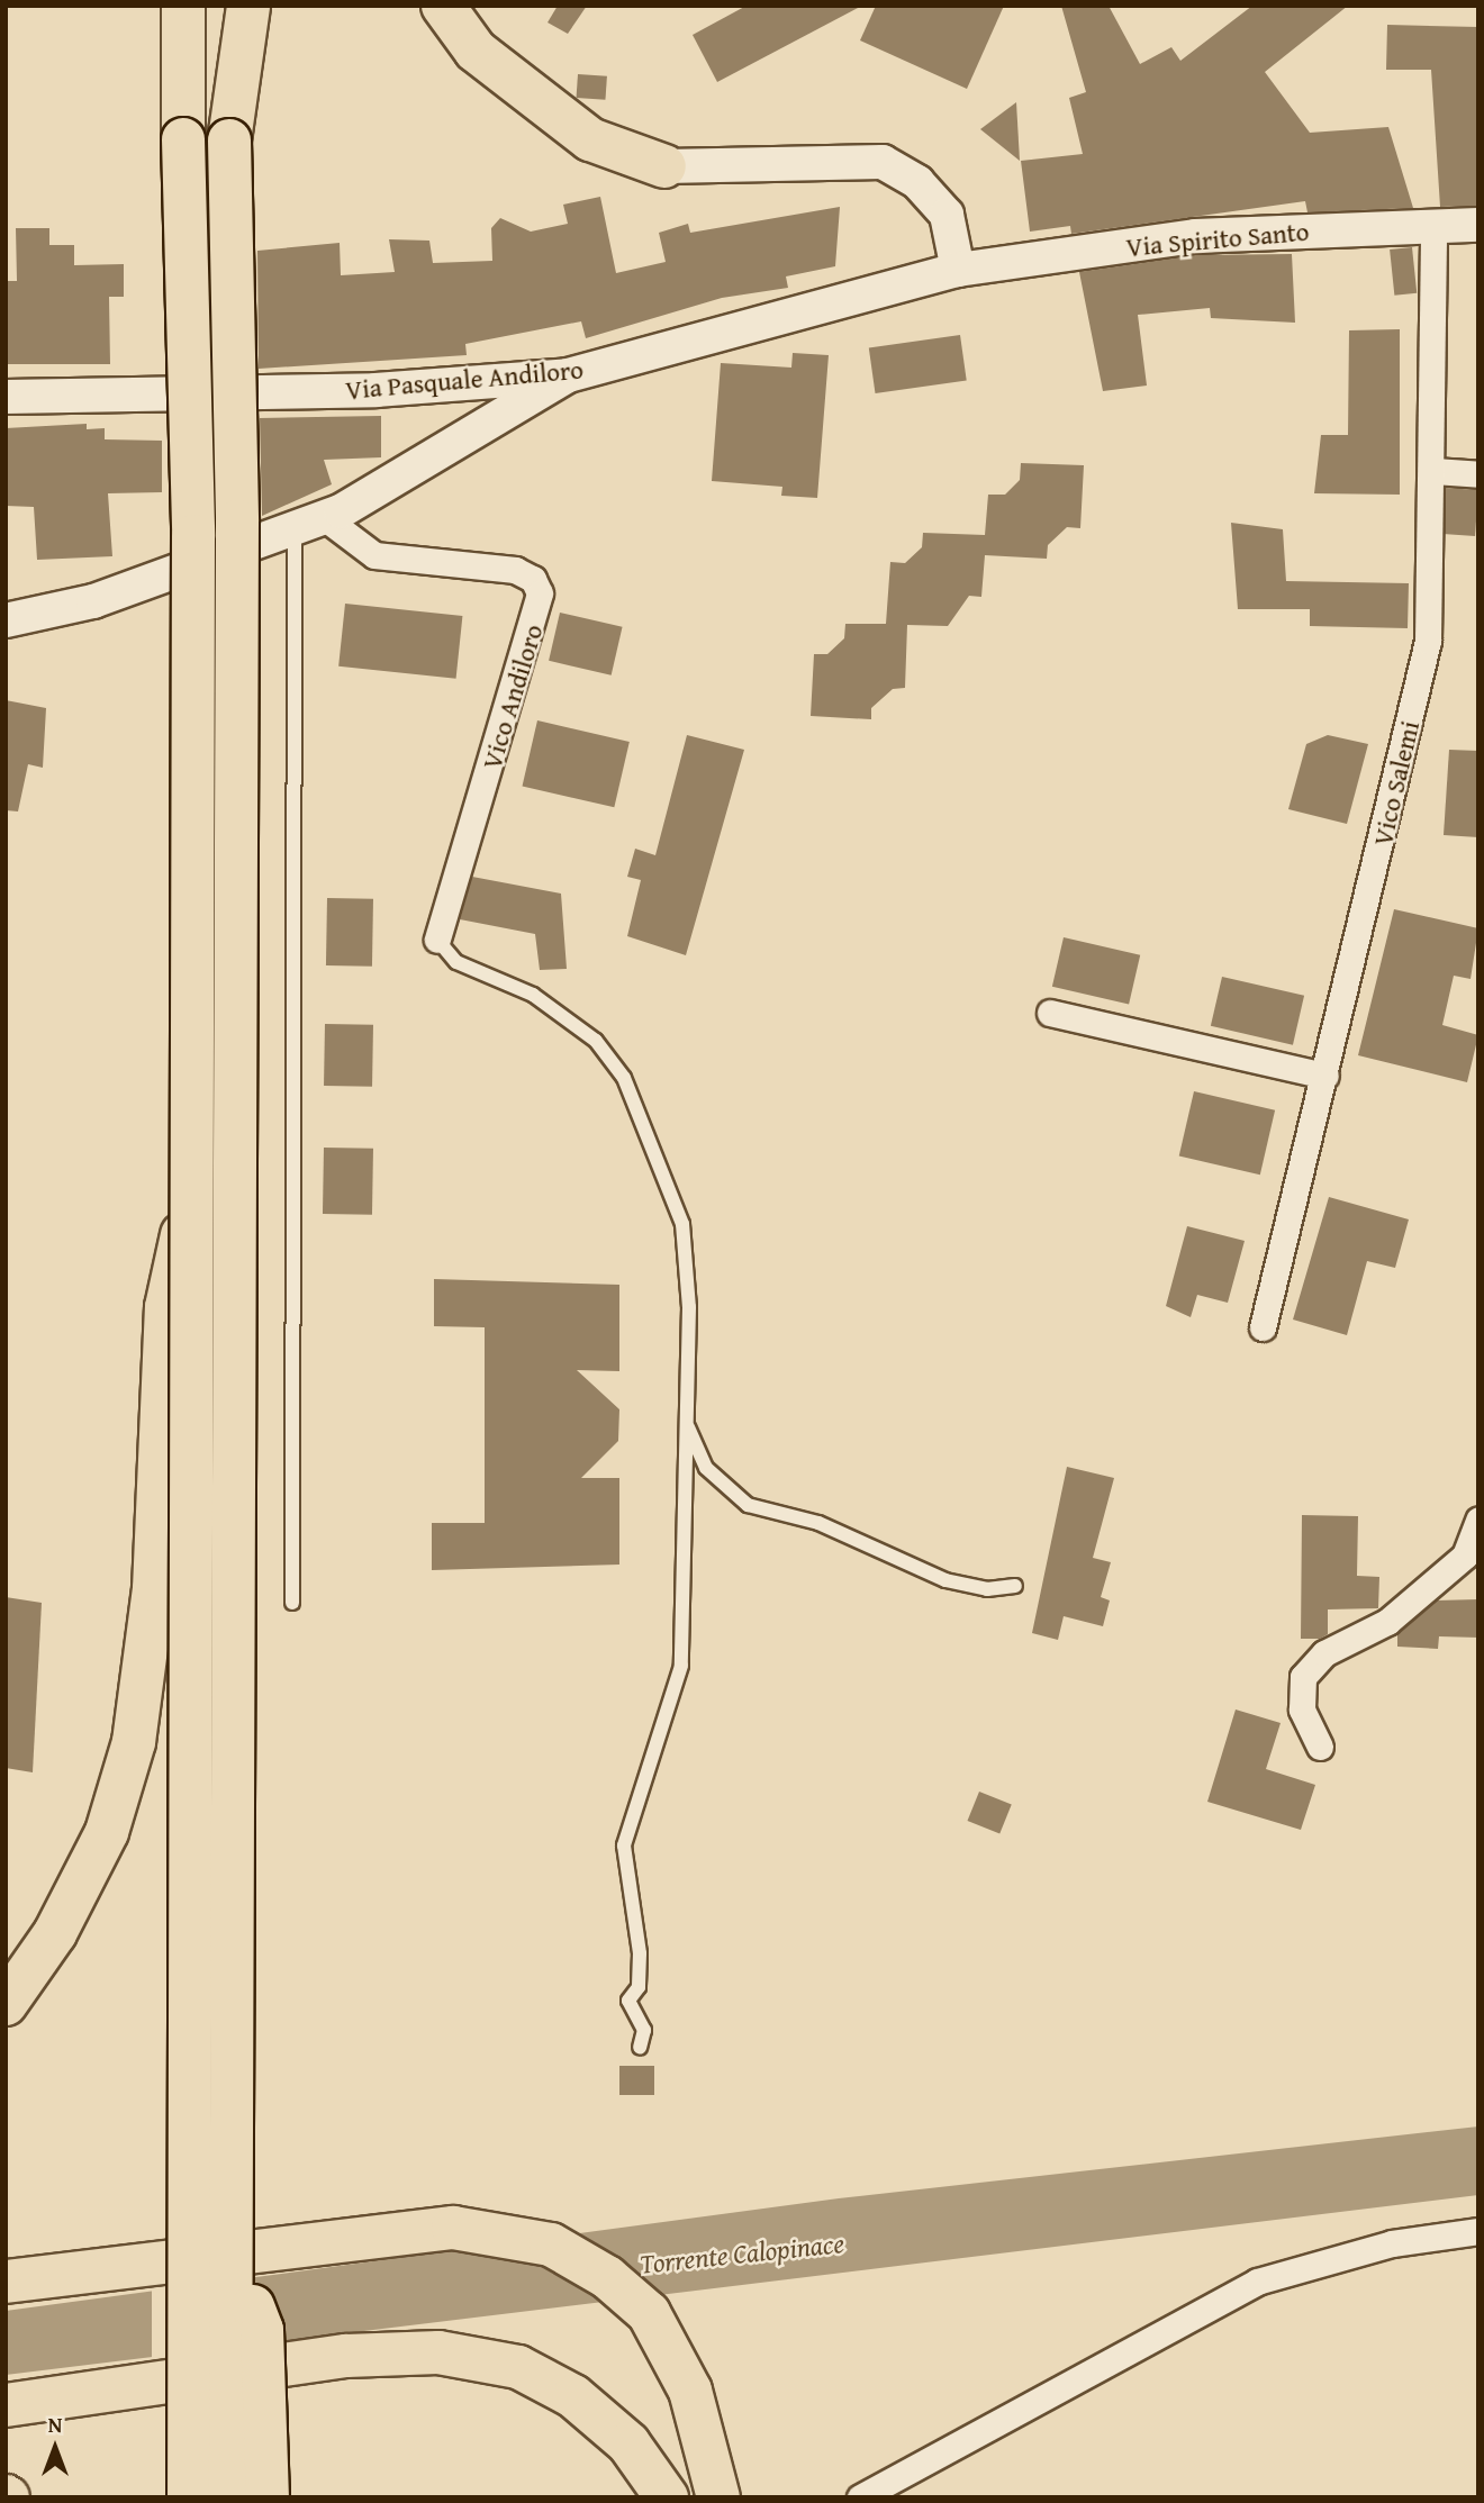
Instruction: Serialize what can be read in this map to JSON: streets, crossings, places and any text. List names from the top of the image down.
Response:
{
  "streets": {
    "street": [
      "Via Spirito Santo",
      "Via Pasquale Andiloro",
      "Vico Andiloro",
      "Vico Salemi"
    ]
  },
  "crossings": [
    ["Via Spirito Santo", "Via Pasquale Andiloro"],
    ["Via Spirito Santo", "Vico Salemi"]
  ],
  "water": ["Torrente Calopinace"],
  "north": "top"
}
